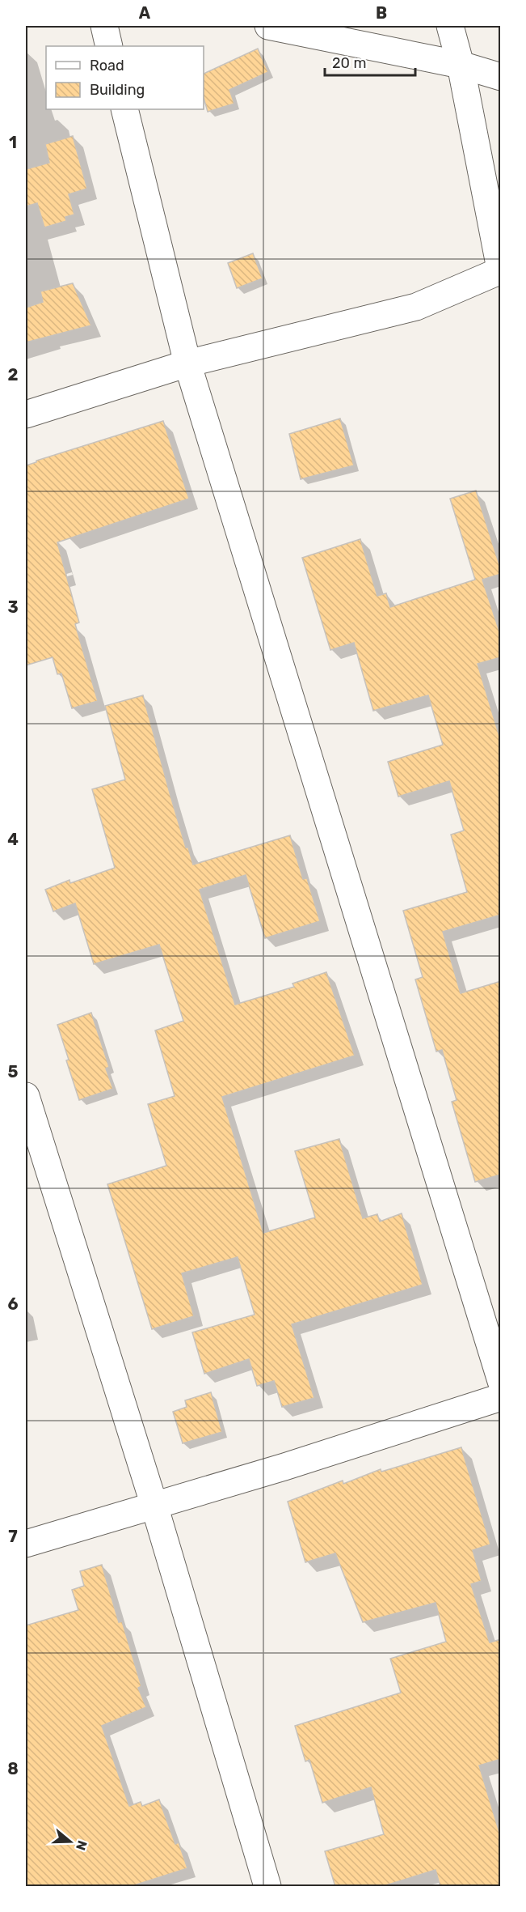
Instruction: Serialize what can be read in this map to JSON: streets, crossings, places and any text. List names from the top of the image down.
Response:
{
  "legend": ["Road", "Building"],
  "scale_bar": "20 m",
  "north": "right",
  "grid": {
    "columns": ["A", "B"],
    "rows": [
      "1",
      "2",
      "3",
      "4",
      "5",
      "6",
      "7",
      "8"
    ]
  }
}
